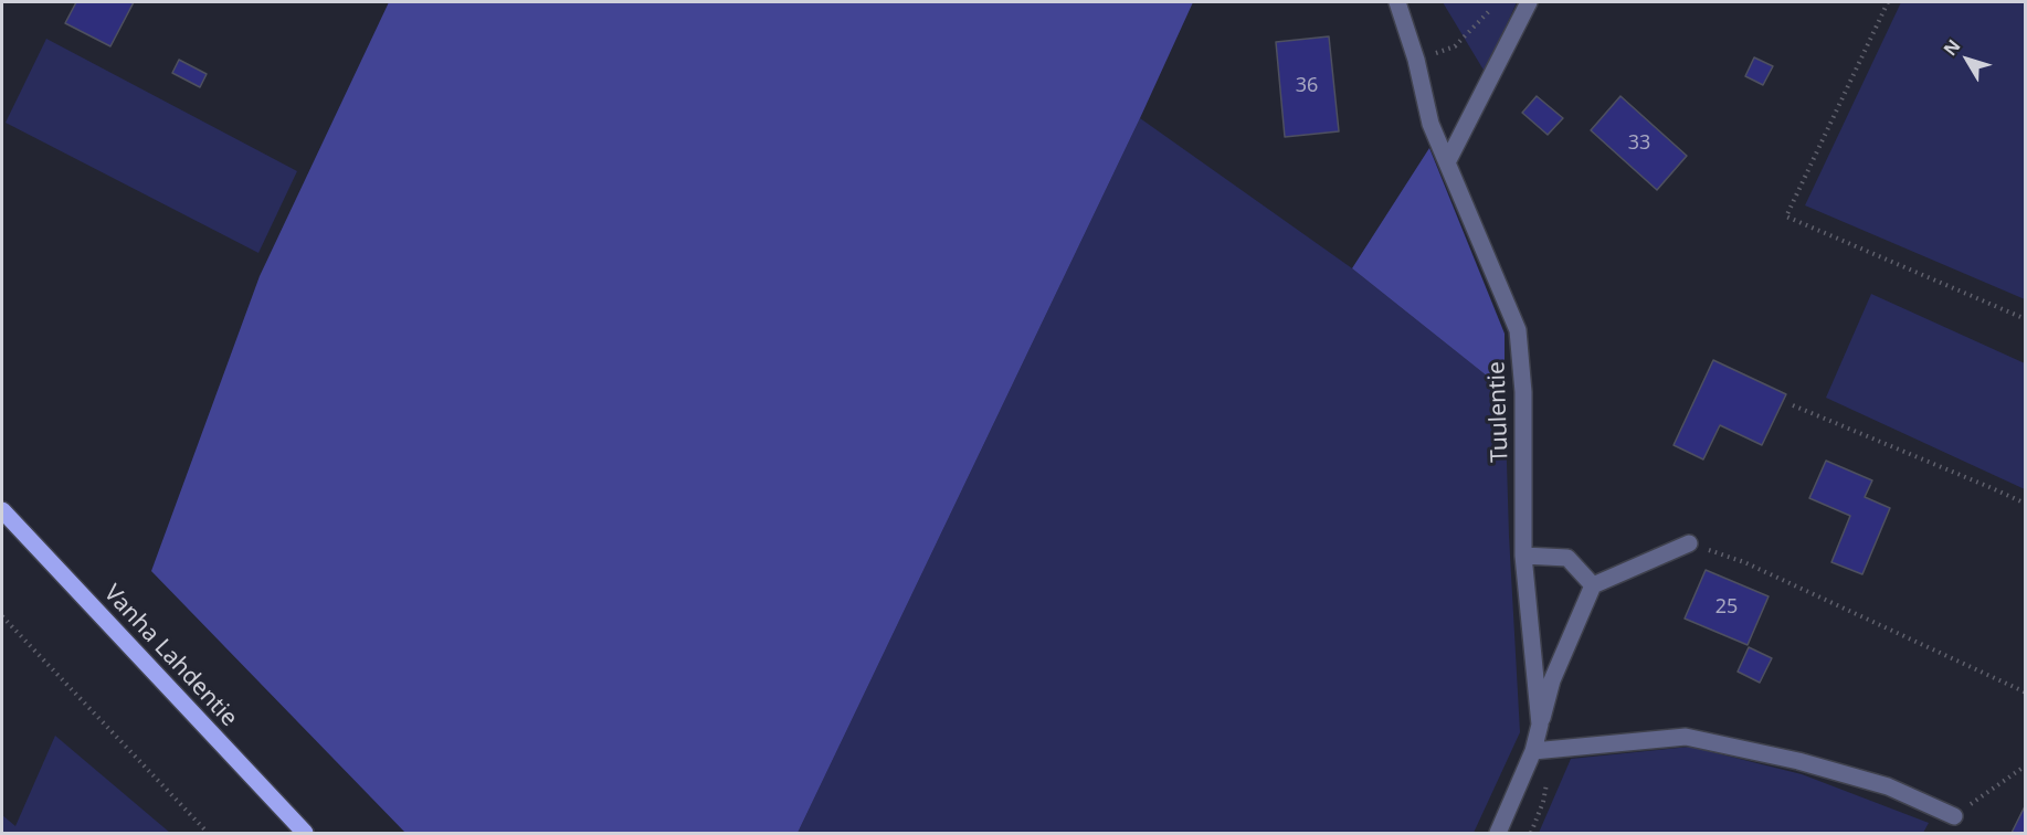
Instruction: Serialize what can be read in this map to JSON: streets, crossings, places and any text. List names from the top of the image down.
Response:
{
  "streets": {
    "main road": ["Vanha Lahdentie"],
    "street": ["Tuulentie"]
  },
  "house_numbers": ["36", "33", "25"],
  "north": "top left"
}
